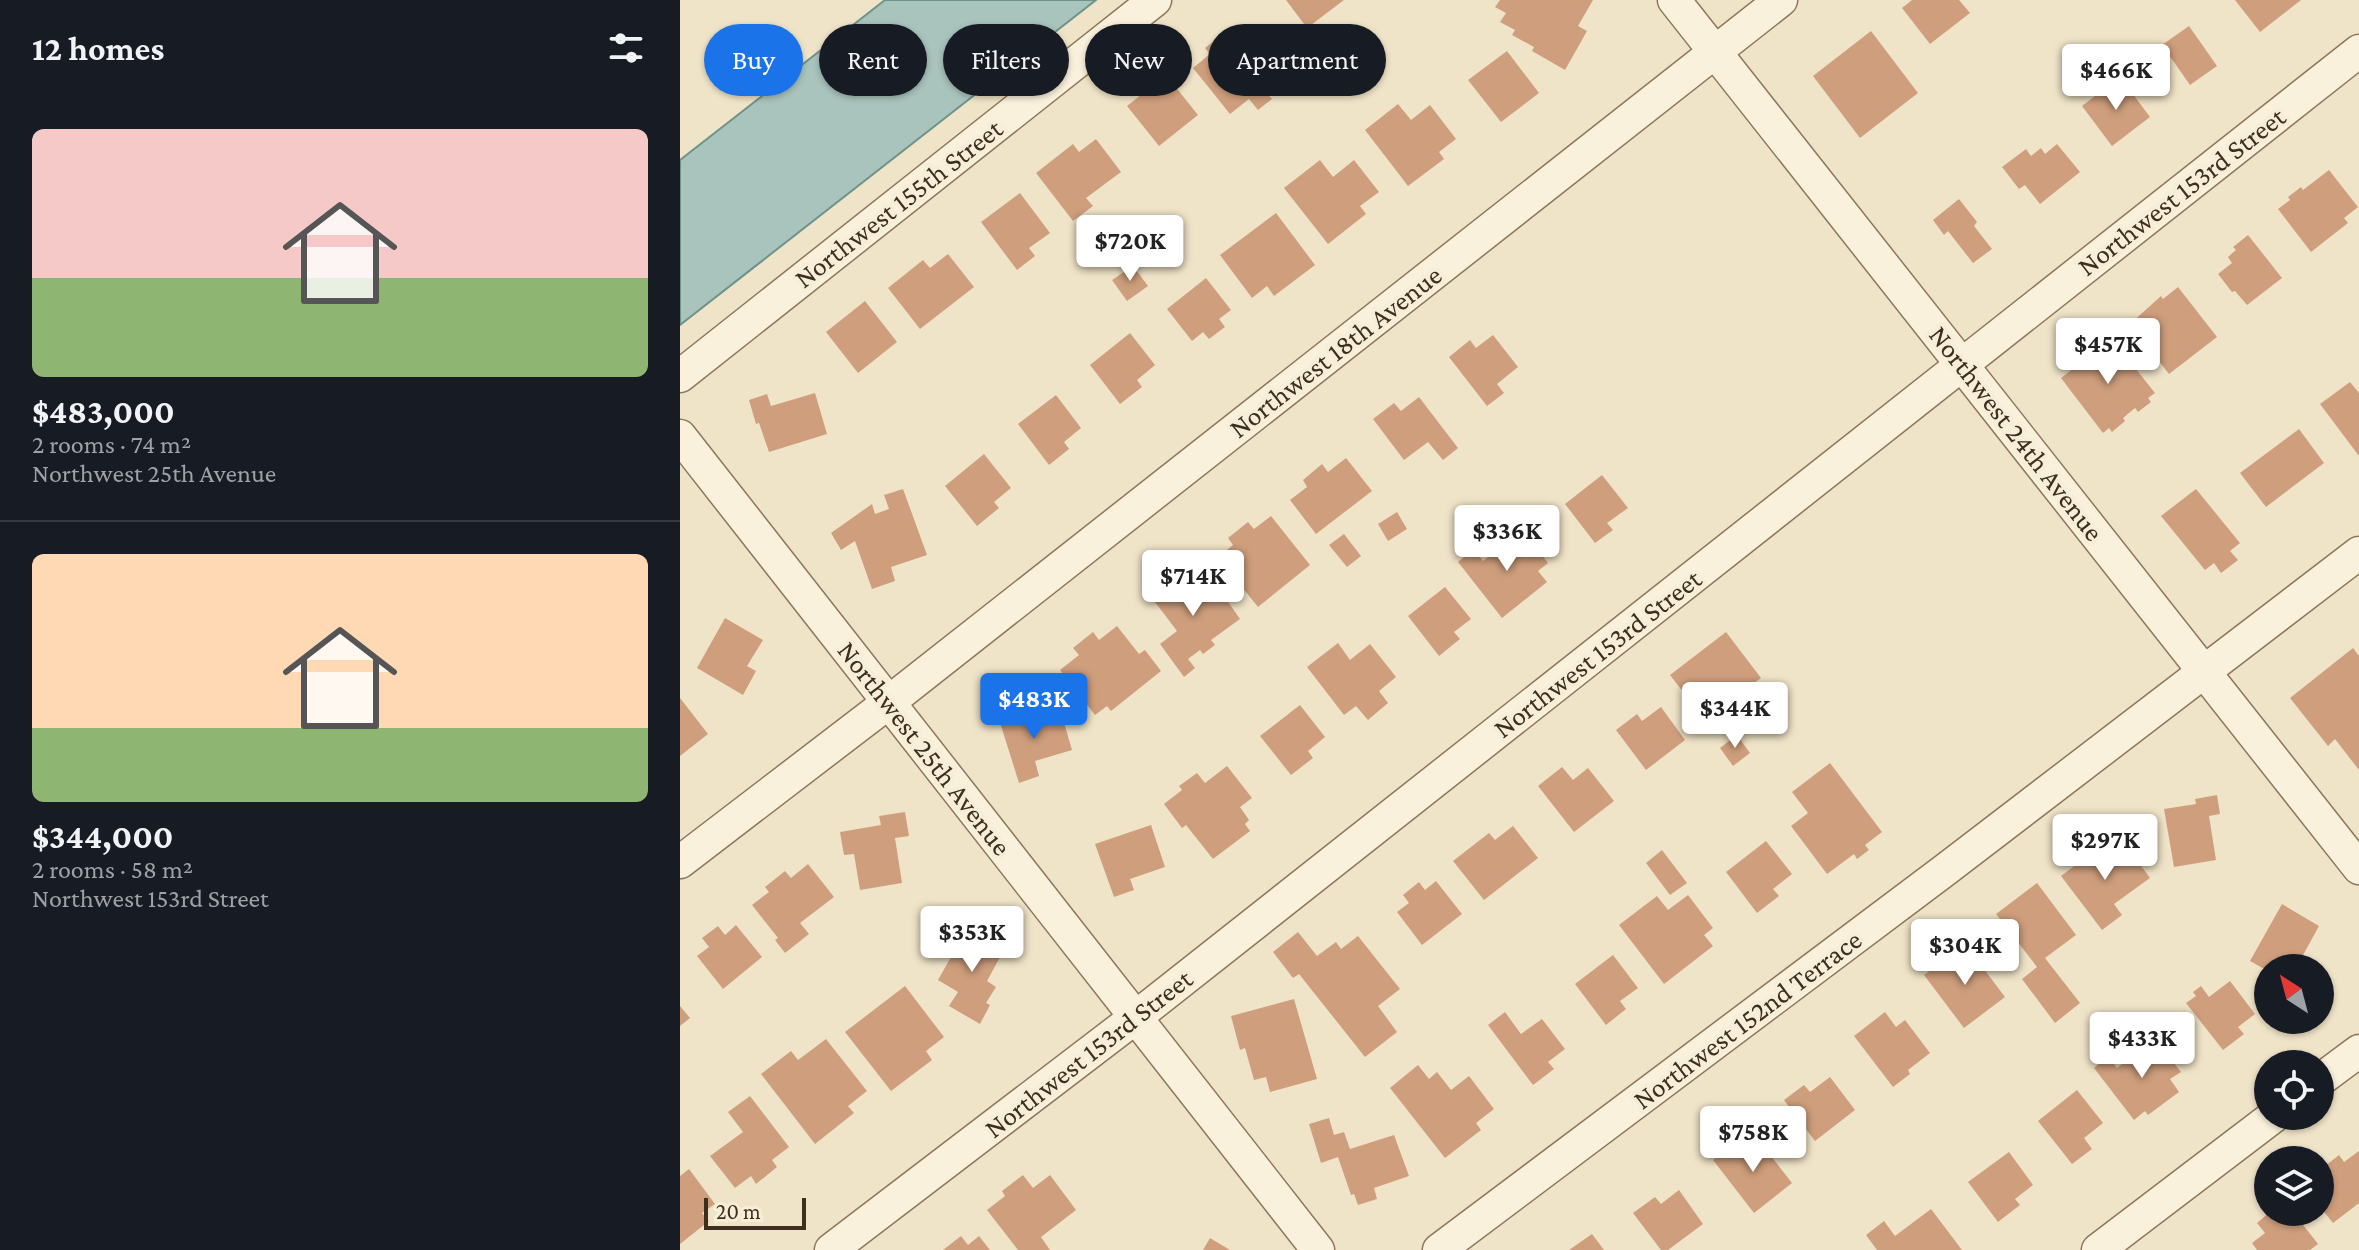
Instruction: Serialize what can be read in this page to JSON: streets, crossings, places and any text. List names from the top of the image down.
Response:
{
  "streets": {
    "street": [
      "Northwest 153rd Street",
      "Northwest 155th Street",
      "Northwest 18th Avenue",
      "Northwest 24th Avenue",
      "Northwest 25th Avenue",
      "Northwest 152nd Terrace"
    ]
  },
  "crossings": [
    ["Northwest 153rd Street", "Northwest 24th Avenue"],
    ["Northwest 153rd Street", "Northwest 25th Avenue"],
    ["Northwest 18th Avenue", "Northwest 24th Avenue"],
    ["Northwest 18th Avenue", "Northwest 25th Avenue"],
    ["Northwest 24th Avenue", "Northwest 152nd Terrace"]
  ],
  "scale_bar": "20 m",
  "north": "top left",
  "page": {
    "heading": "12 homes",
    "chip": [
      "Buy",
      "Rent",
      "Filters",
      "New",
      "Apartment"
    ],
    "price": [
      "$466K",
      "$720K",
      "$457K",
      "$336K",
      "$714K",
      "$483K",
      "$344K",
      "$297K",
      "$353K",
      "$304K",
      "$433K",
      "$758K"
    ],
    "list": [
      {
        "name": "$483,000",
        "note": "2 rooms · 74 m² · Northwest 25th Avenue"
      },
      {
        "name": "$344,000",
        "note": "2 rooms · 58 m² · Northwest 153rd Street"
      }
    ],
    "scale": "20 m"
  }
}
